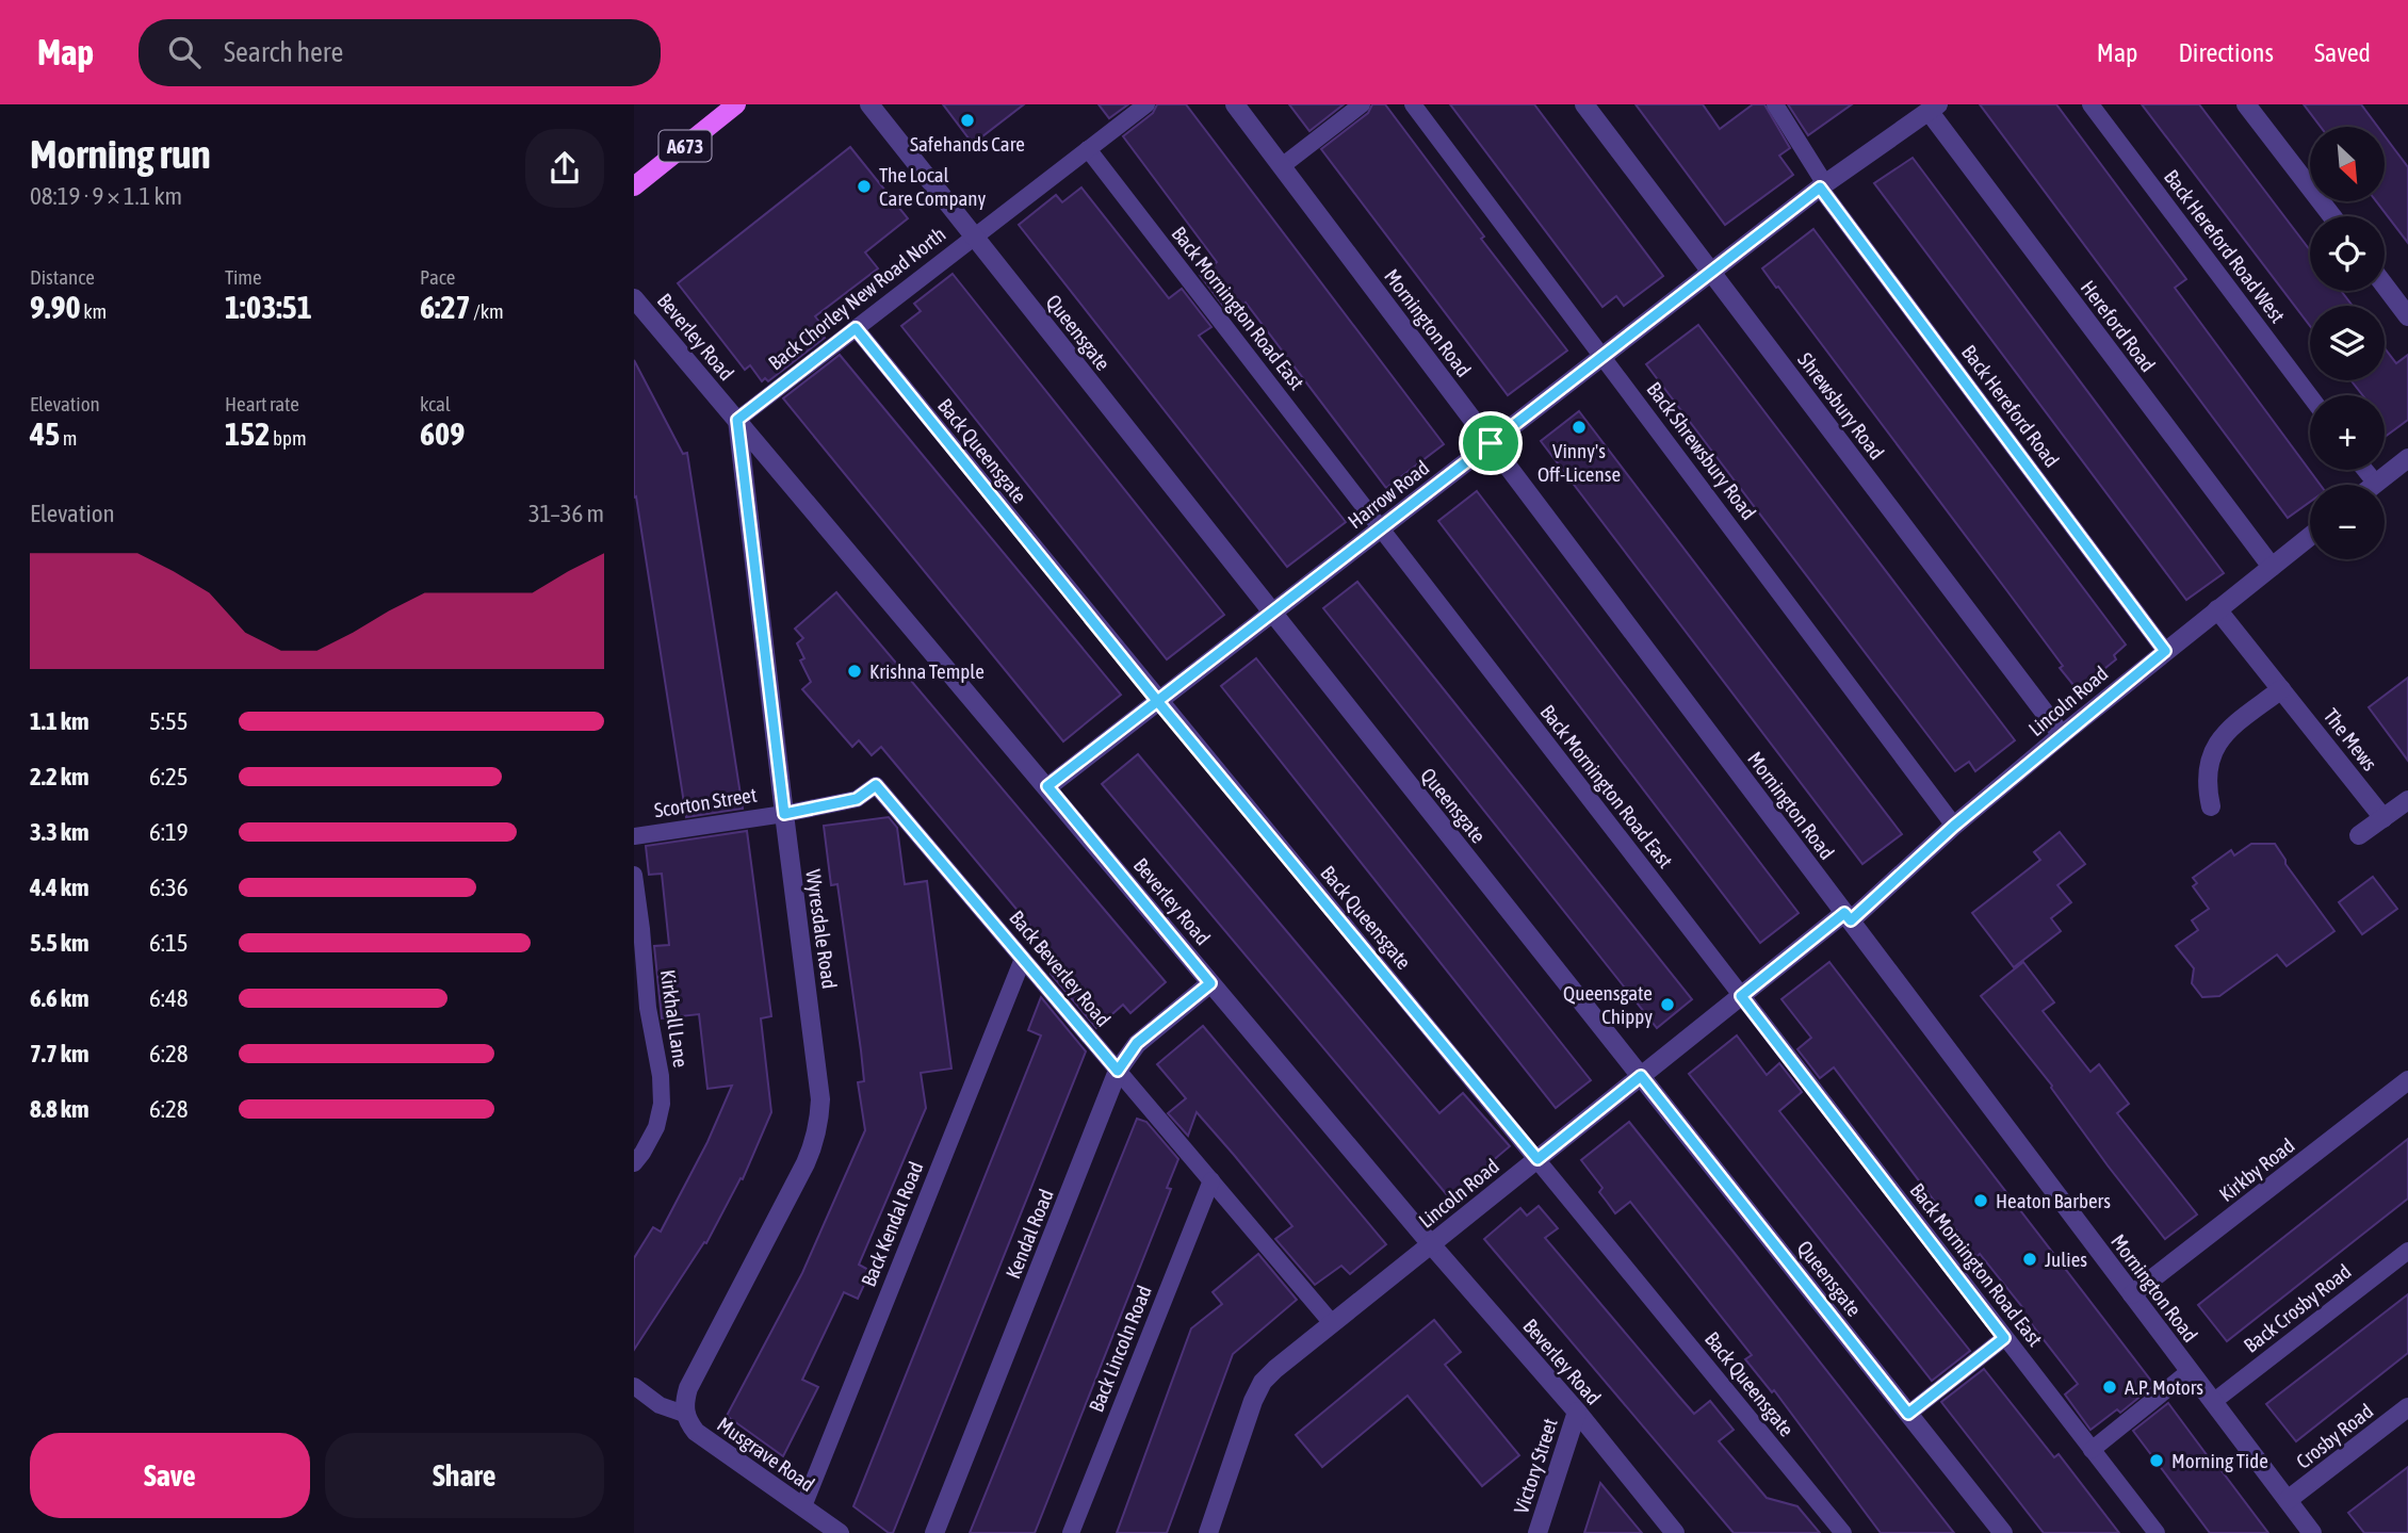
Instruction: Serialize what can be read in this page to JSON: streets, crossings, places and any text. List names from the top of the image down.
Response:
{
  "streets": {
    "main road": ["A673"],
    "street": [
      "Mornington Road",
      "Hereford Road",
      "Queensgate",
      "Beverley Road",
      "Shrewsbury Road",
      "Harrow Road",
      "Lincoln Road",
      "The Mews",
      "Wyresdale Road",
      "Kirkby Road",
      "Kendal Road",
      "Crosby Road",
      "Musgrave Road",
      "Victory Street"
    ],
    "lane": [
      "Back Hereford Road West",
      "Back Chorley New Road North",
      "Back Mornington Road East",
      "Back Hereford Road",
      "Back Queensgate",
      "Back Shrewsbury Road",
      "Scorton Street",
      "Back Beverley Road",
      "Kirkhall Lane",
      "Back Kendal Road",
      "Back Crosby Road",
      "Back Lincoln Road"
    ]
  },
  "crossings": [
    ["Back Chorley New Road North", "Back Mornington Road East"],
    ["Back Chorley New Road North", "Queensgate"],
    ["Back Chorley New Road North", "Beverley Road"],
    ["Back Chorley New Road North", "Back Queensgate"],
    ["Back Chorley New Road North", "Wyresdale Road"],
    ["Back Mornington Road East", "Harrow Road"],
    ["Back Mornington Road East", "Lincoln Road"],
    ["Mornington Road", "Harrow Road"],
    ["Mornington Road", "Lincoln Road"],
    ["Mornington Road", "Kirkby Road"],
    ["Mornington Road", "Back Crosby Road"],
    ["Mornington Road", "Crosby Road"],
    ["Hereford Road", "Harrow Road"],
    ["Hereford Road", "Lincoln Road"],
    ["Queensgate", "Harrow Road"],
    ["Queensgate", "Lincoln Road"],
    ["Beverley Road", "Harrow Road"],
    ["Beverley Road", "Lincoln Road"],
    ["Beverley Road", "Wyresdale Road"],
    ["Beverley Road", "Kendal Road"],
    ["Beverley Road", "Victory Street"],
    ["Shrewsbury Road", "Harrow Road"],
    ["Shrewsbury Road", "Lincoln Road"],
    ["Back Hereford Road", "Harrow Road"],
    ["Back Hereford Road", "Lincoln Road"],
    ["Back Queensgate", "Harrow Road"],
    ["Back Queensgate", "Lincoln Road"],
    ["Back Shrewsbury Road", "Harrow Road"],
    ["Back Shrewsbury Road", "Lincoln Road"],
    ["Lincoln Road", "The Mews"],
    ["Lincoln Road", "Back Beverley Road"],
    ["Scorton Street", "Wyresdale Road"],
    ["Scorton Street", "Back Beverley Road"],
    ["Wyresdale Road", "Back Beverley Road"],
    ["Wyresdale Road", "Musgrave Road"],
    ["Back Beverley Road", "Back Kendal Road"],
    ["Back Beverley Road", "Kendal Road"],
    ["Back Beverley Road", "Back Lincoln Road"],
    ["Back Kendal Road", "Musgrave Road"]
  ],
  "places": [
    "Safehands Care",
    "The Local Care Company",
    "Vinny's Off-License",
    "Krishna Temple",
    "Queensgate Chippy",
    "Heaton Barbers",
    "Julies",
    "A.P. Motors",
    "Morning Tide"
  ],
  "north": "bottom right",
  "page": {
    "header": "Map",
    "search": "Search here",
    "nav": ["Map", "Directions", "Saved"],
    "heading": ["Morning run", "08:19 · 9 × 1.1 km"],
    "map_buttons": ["+", "−"],
    "stats": [
      ["Distance", "9.90 km"],
      ["Time", "1:03:51"],
      ["Pace", "6:27 /km"],
      ["Elevation", "45 m"],
      ["Heart rate", "152 bpm"],
      ["kcal", "609"]
    ],
    "chart": ["Elevation", "31–36 m"],
    "list": [
      {
        "name": "1.1 km",
        "note": "5:55"
      },
      {
        "name": "2.2 km",
        "note": "6:25"
      },
      {
        "name": "3.3 km",
        "note": "6:19"
      },
      {
        "name": "4.4 km",
        "note": "6:36"
      },
      {
        "name": "5.5 km",
        "note": "6:15"
      },
      {
        "name": "6.6 km",
        "note": "6:48"
      },
      {
        "name": "7.7 km",
        "note": "6:28"
      },
      {
        "name": "8.8 km",
        "note": "6:28"
      }
    ],
    "buttons": ["Save", "Share"]
  }
}
